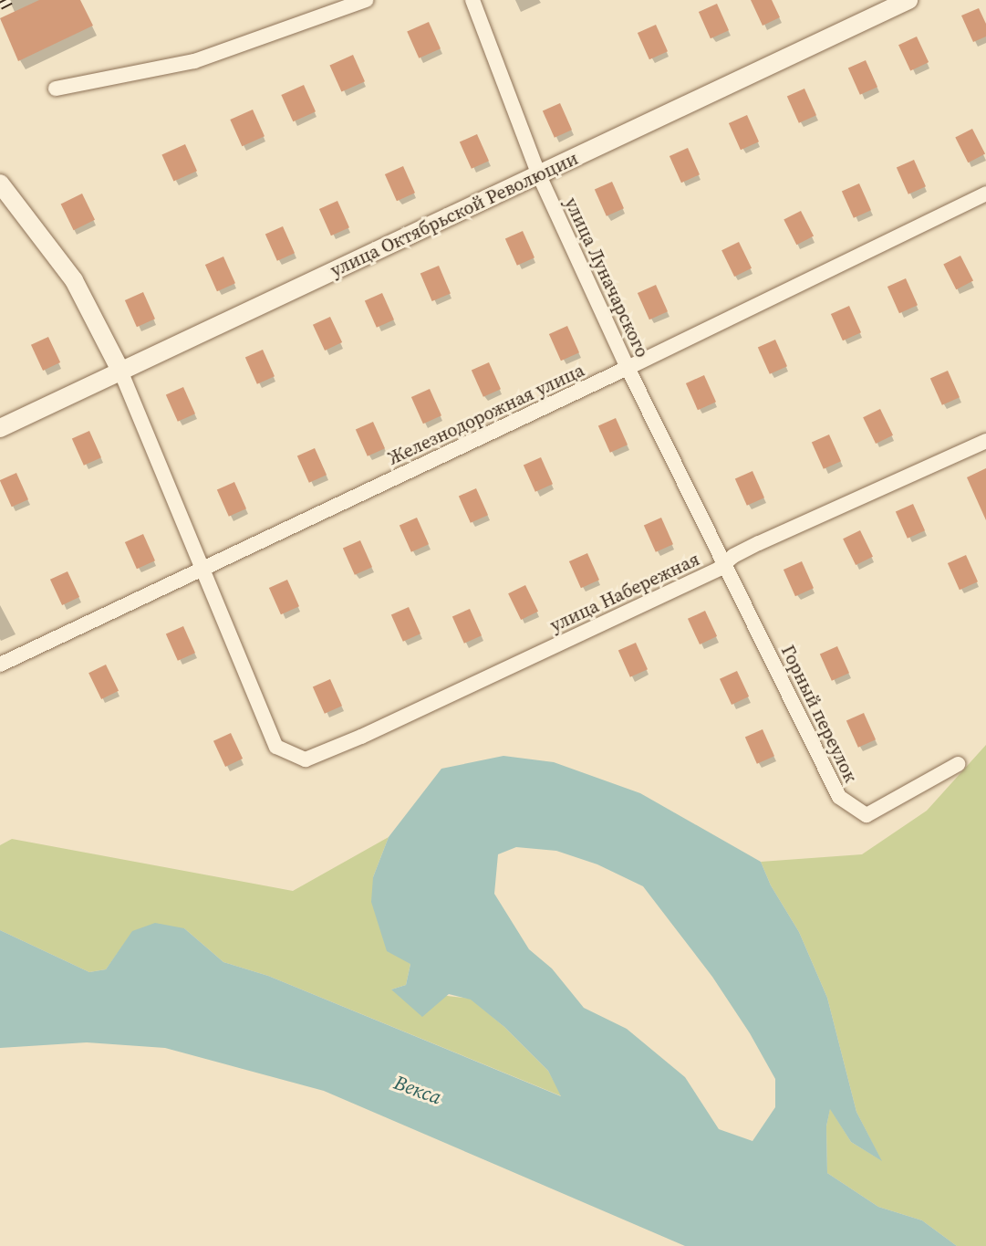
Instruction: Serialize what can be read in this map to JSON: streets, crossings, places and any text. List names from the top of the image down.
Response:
{
  "streets": {
    "street": [
      "улица Октябрьской Революции",
      "улица Луначарского",
      "Железнодорожная улица",
      "улица Набережная",
      "Горный переулок"
    ]
  },
  "crossings": [
    ["улица Октябрьской Революции", "улица Луначарского"],
    ["улица Луначарского", "Железнодорожная улица"],
    ["улица Луначарского", "улица Набережная"],
    ["улица Луначарского", "Горный переулок"],
    ["Железнодорожная улица", "улица Набережная"],
    ["улица Набережная", "Горный переулок"]
  ],
  "water": ["Векса"]
}
